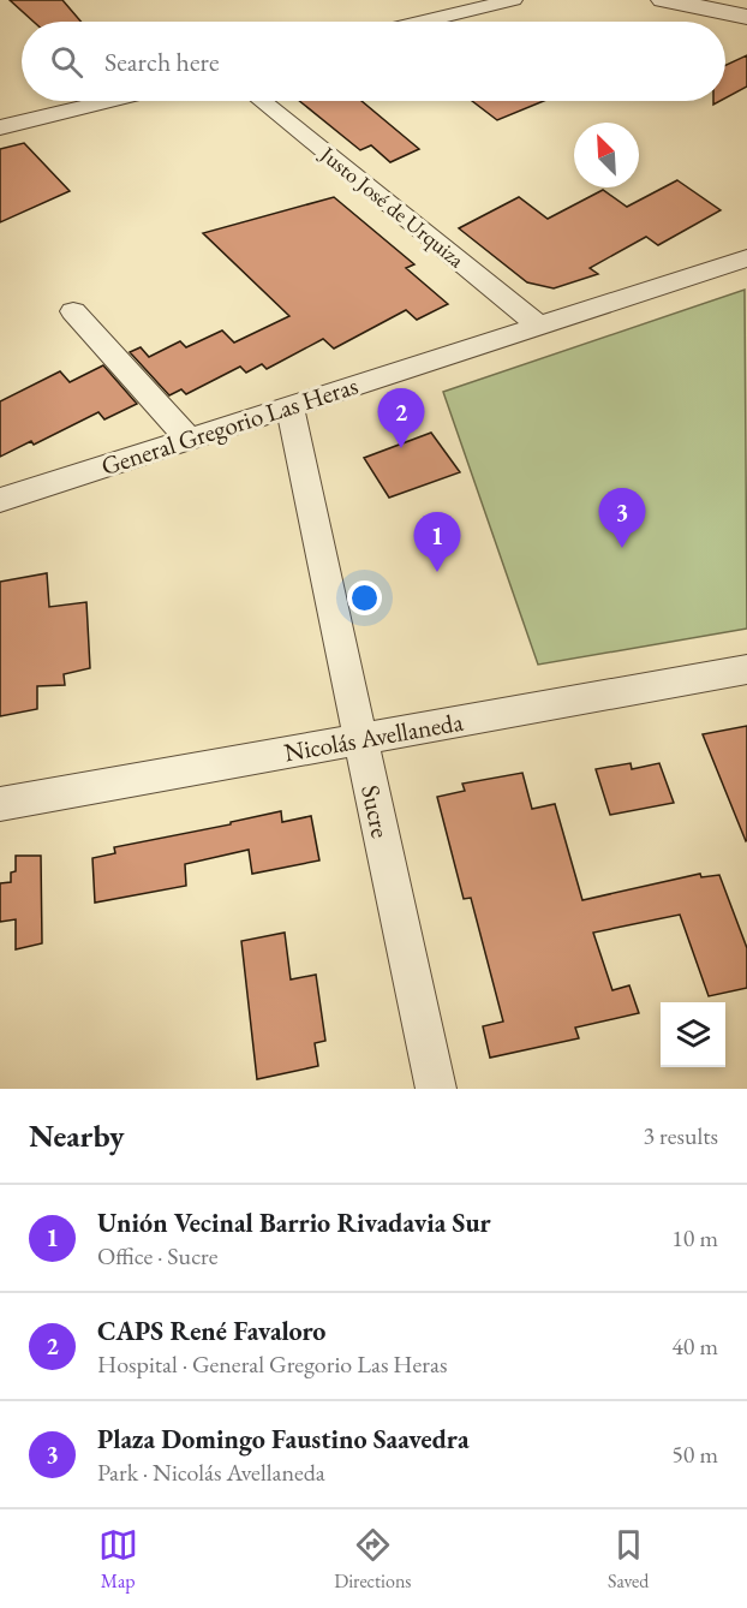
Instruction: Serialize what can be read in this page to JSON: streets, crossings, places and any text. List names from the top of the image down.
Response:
{
  "streets": {
    "street": [
      "Justo José de Urquiza",
      "General Gregorio Las Heras",
      "Nicolás Avellaneda",
      "Sucre"
    ]
  },
  "crossings": [
    ["Justo José de Urquiza", "General Gregorio Las Heras"],
    ["General Gregorio Las Heras", "Sucre"],
    ["Nicolás Avellaneda", "Sucre"]
  ],
  "north": "top left",
  "page": {
    "search": "Search here",
    "pins": ["2", "3", "1"],
    "heading": ["Nearby", "3 results"],
    "list": [
      {
        "mark": "1",
        "name": "Unión Vecinal Barrio Rivadavia Sur",
        "note": "Office · Sucre",
        "value": "10 m"
      },
      {
        "mark": "2",
        "name": "CAPS René Favaloro",
        "note": "Hospital · General Gregorio Las Heras",
        "value": "40 m"
      },
      {
        "mark": "3",
        "name": "Plaza Domingo Faustino Saavedra",
        "note": "Park · Nicolás Avellaneda",
        "value": "50 m"
      }
    ],
    "nav": ["Map", "Directions", "Saved"]
  }
}
